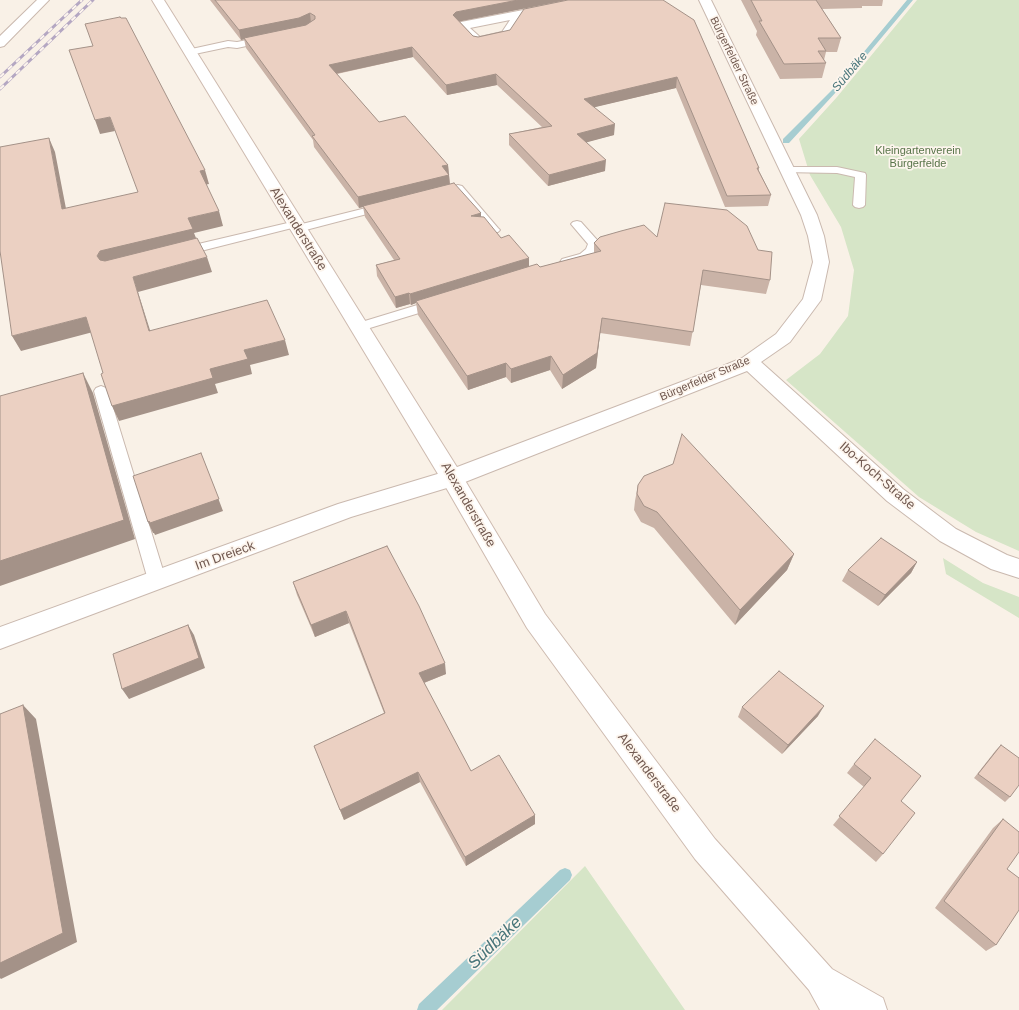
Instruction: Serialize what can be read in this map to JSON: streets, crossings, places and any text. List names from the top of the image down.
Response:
{
  "streets": {
    "street": [
      "Bürgerfelder Straße",
      "Alexanderstraße",
      "Ibo-Koch-Straße",
      "Im Dreieck"
    ]
  },
  "crossings": [
    ["Bürgerfelder Straße", "Alexanderstraße"],
    ["Bürgerfelder Straße", "Ibo-Koch-Straße"],
    ["Bürgerfelder Straße", "Im Dreieck"],
    ["Alexanderstraße", "Im Dreieck"]
  ],
  "water": ["Südbäke"],
  "parks": ["Kleingartenverein Bürgerfelde"]
}
